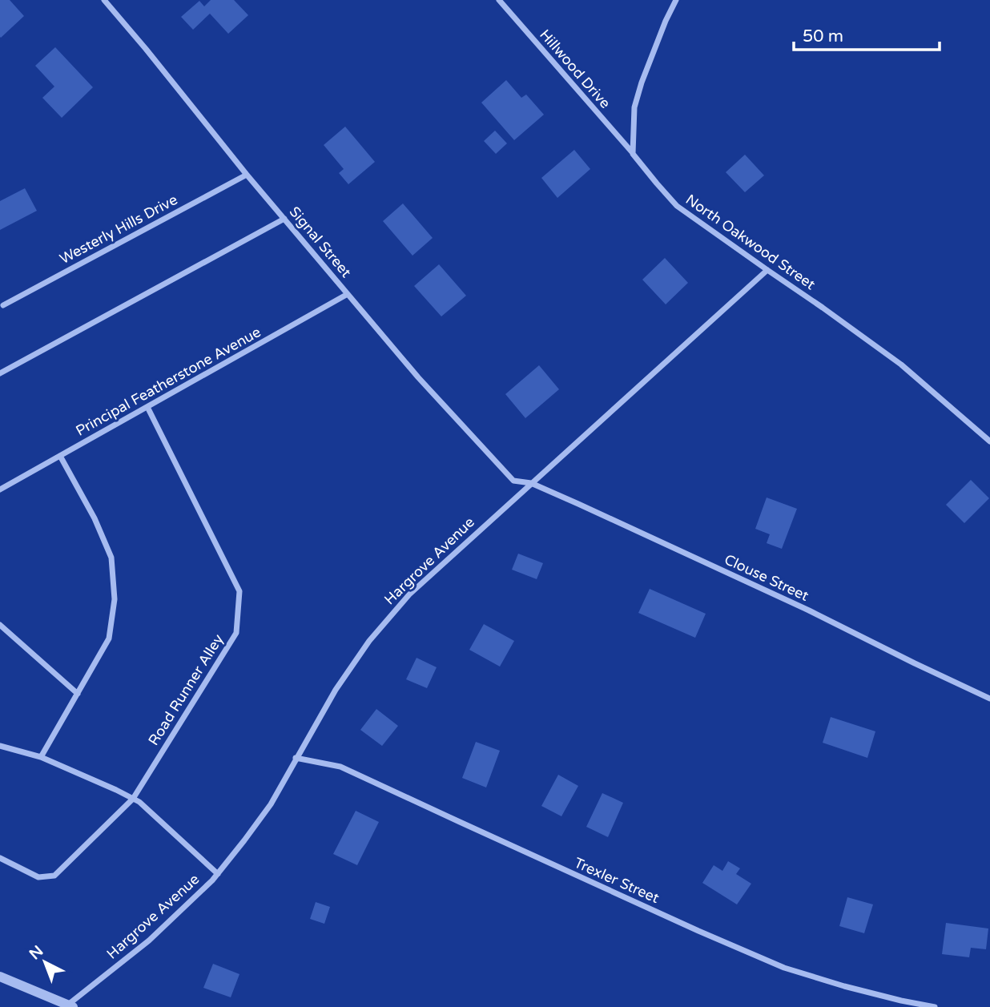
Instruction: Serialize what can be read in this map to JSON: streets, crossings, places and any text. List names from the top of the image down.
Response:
{
  "streets": {
    "street": [
      "Hillwood Drive",
      "Westerly Hills Drive",
      "Signal Street",
      "North Oakwood Street",
      "Principal Featherstone Avenue",
      "Hargrove Avenue",
      "Clouse Street",
      "Road Runner Alley",
      "Trexler Street"
    ]
  },
  "crossings": [
    ["Hillwood Drive", "North Oakwood Street"],
    ["Westerly Hills Drive", "Signal Street"],
    ["Signal Street", "Principal Featherstone Avenue"],
    ["Signal Street", "Hargrove Avenue"],
    ["Signal Street", "Clouse Street"],
    ["North Oakwood Street", "Hargrove Avenue"],
    ["Principal Featherstone Avenue", "Road Runner Alley"],
    ["Hargrove Avenue", "Clouse Street"],
    ["Hargrove Avenue", "Trexler Street"]
  ],
  "scale_bar": "50 m",
  "north": "top left"
}
